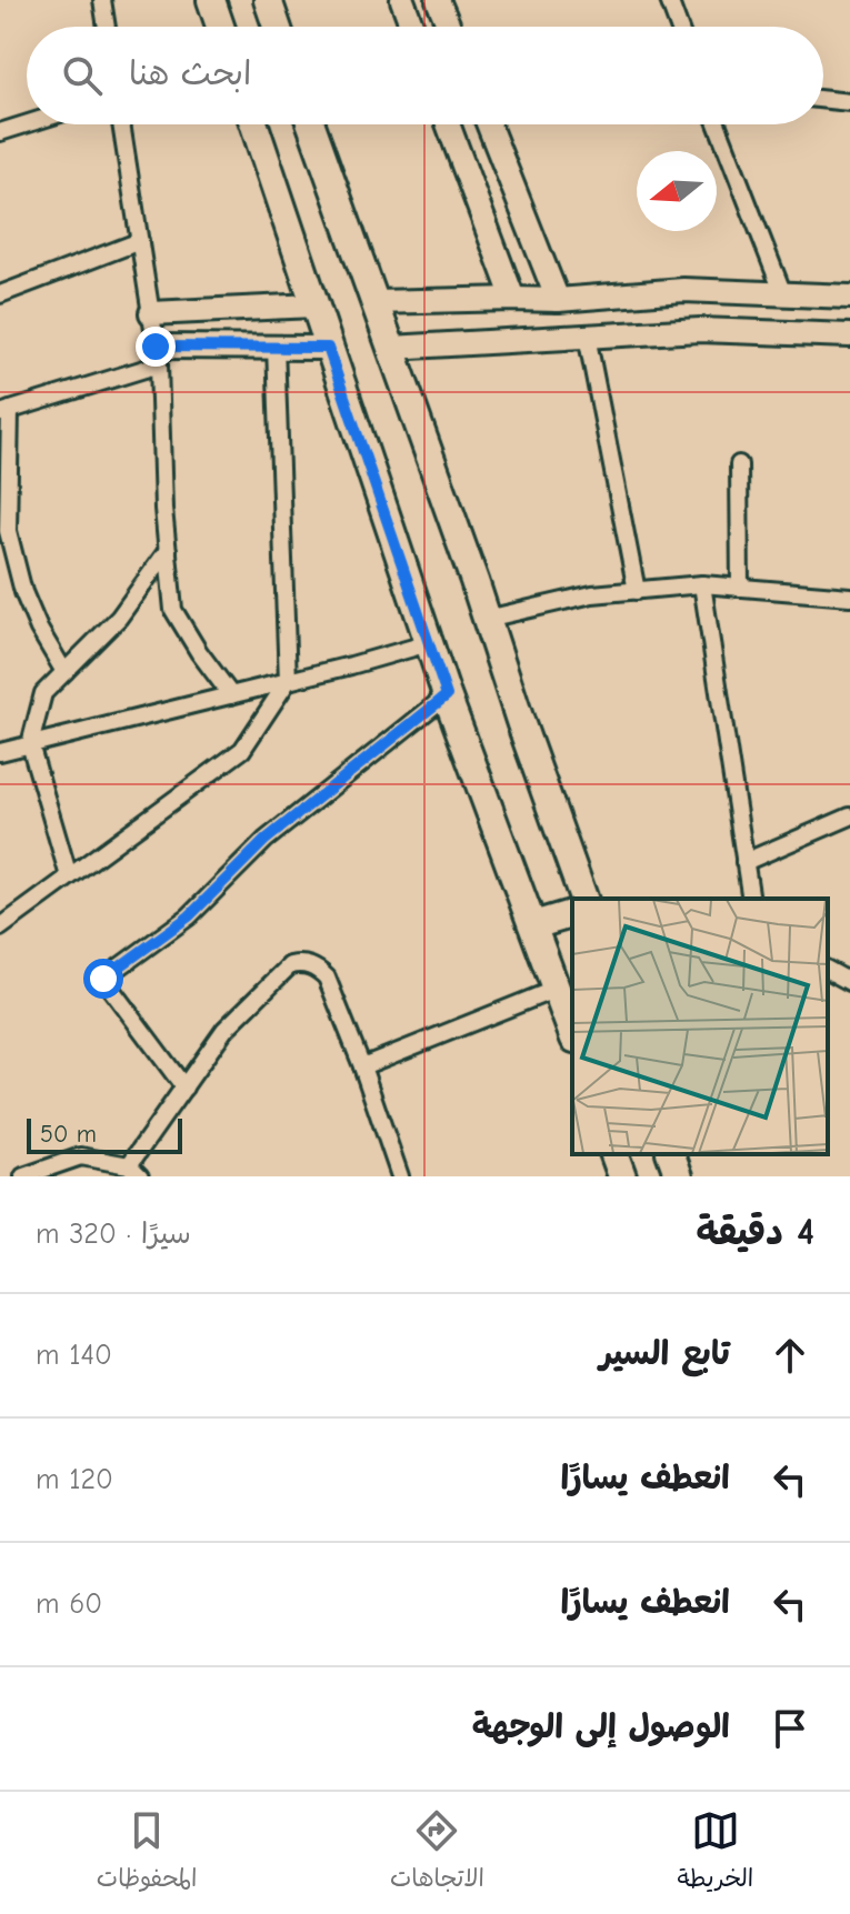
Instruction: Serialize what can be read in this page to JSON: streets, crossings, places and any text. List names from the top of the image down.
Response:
{
  "scale_bar": "50 m",
  "north": "left",
  "page": {
    "search": "ابحث هنا",
    "scale": "50 m",
    "heading": ["4 دقيقة", "سيرًا · 320 m"],
    "list": [
      ["تابع السير", "140 m"],
      ["انعطف يسارًا", "120 m"],
      ["انعطف يسارًا", "60 m"],
      "الوصول إلى الوجهة"
    ],
    "nav": ["الخريطة", "الاتجاهات", "المحفوظات"]
  }
}
